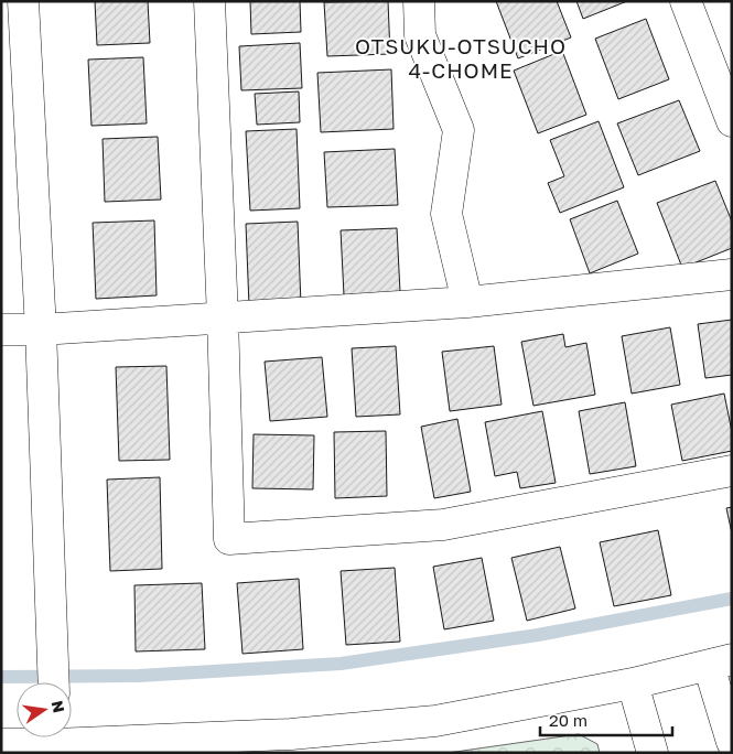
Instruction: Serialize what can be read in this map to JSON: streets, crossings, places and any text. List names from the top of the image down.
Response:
{
  "districts": ["OTSUKU-OTSUCHO 4-CHOME"],
  "scale_bar": "20 m",
  "north": "right"
}
